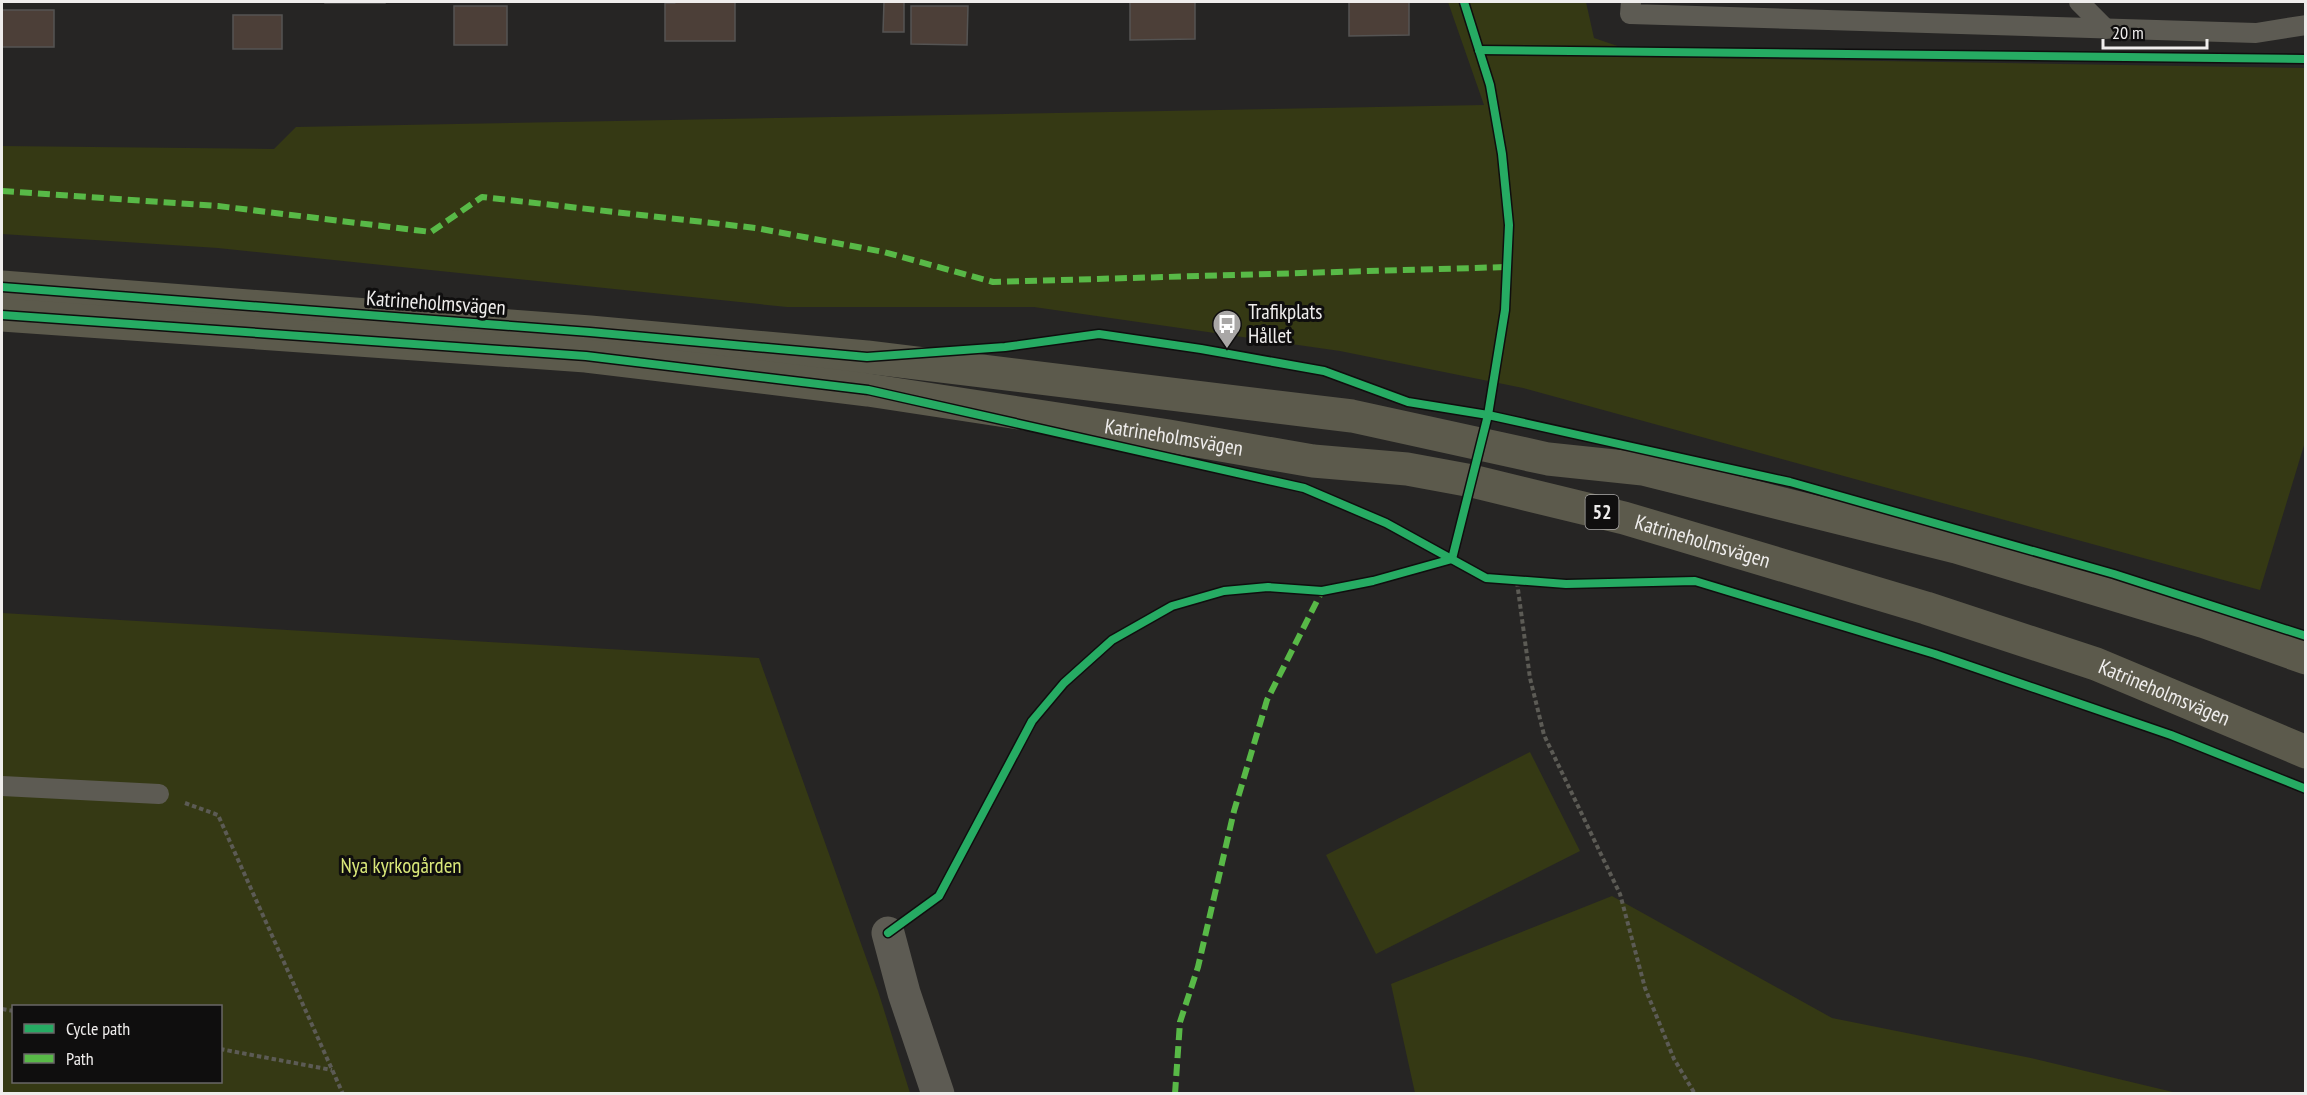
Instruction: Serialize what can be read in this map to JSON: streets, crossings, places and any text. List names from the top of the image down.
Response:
{
  "streets": {
    "main road": ["Katrineholmsvägen", "52"]
  },
  "parks": ["Nya kyrkogården"],
  "places": {
    "bus stop": ["Trafikplats Hållet"]
  },
  "legend": ["Cycle path", "Path"],
  "scale_bar": "20 m"
}
